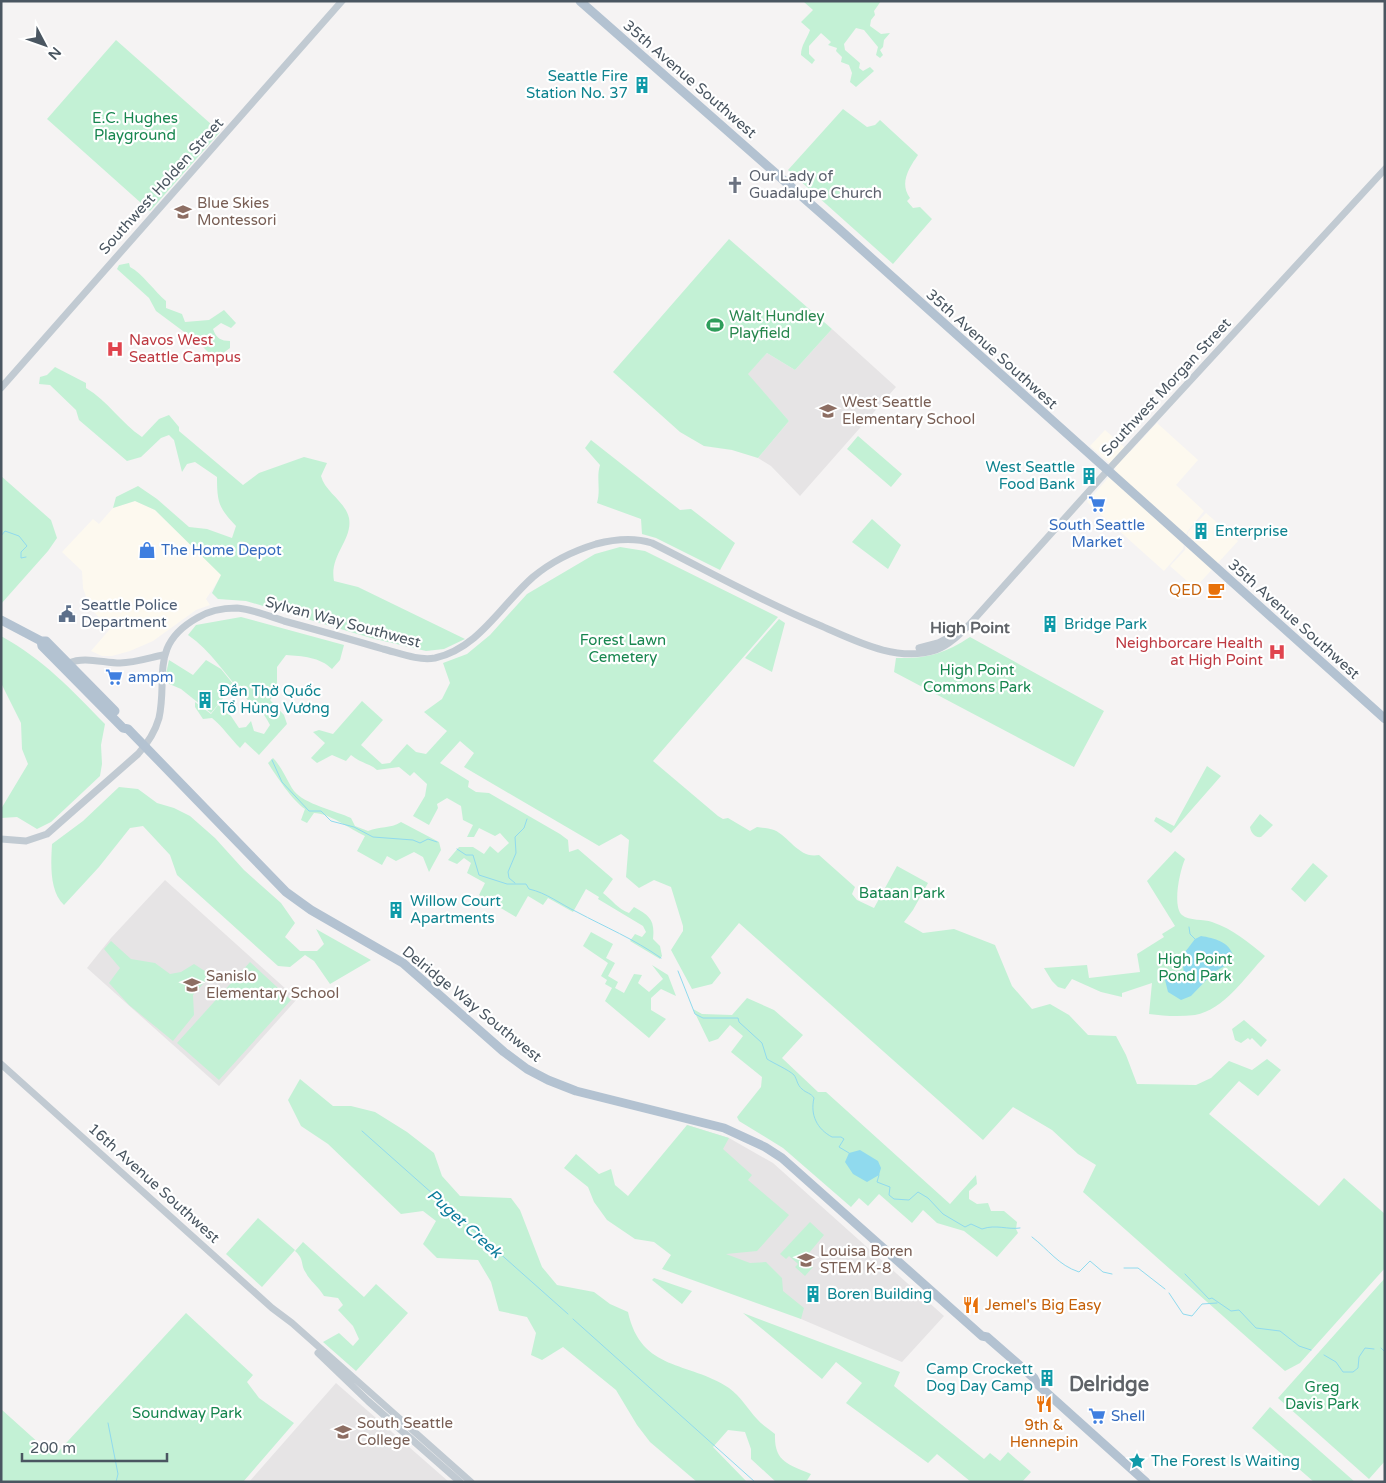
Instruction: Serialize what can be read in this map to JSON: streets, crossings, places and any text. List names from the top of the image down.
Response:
{
  "streets": {
    "main road": ["35th Avenue Southwest", "Delridge Way Southwest"],
    "street": [
      "Southwest Holden Street",
      "Southwest Morgan Street",
      "Sylvan Way Southwest",
      "16th Avenue Southwest"
    ]
  },
  "crossings": [
    ["35th Avenue Southwest", "Southwest Morgan Street"],
    ["Southwest Morgan Street", "Sylvan Way Southwest"]
  ],
  "districts": ["High Point", "Delridge"],
  "water": ["Puget Creek"],
  "parks": [
    "E.C. Hughes Playground",
    "Forest Lawn Cemetery",
    "High Point Commons Park",
    "Bataan Park",
    "High Point Pond Park",
    "Greg Davis Park",
    "Soundway Park"
  ],
  "places": {
    "building": [
      "Seattle Fire Station No. 37",
      "West Seattle Food Bank",
      "Enterprise",
      "Bridge Park",
      "Đền Thờ Quốc Tổ Hùng Vương",
      "Willow Court Apartments",
      "Boren Building",
      "Camp Crockett Dog Day Camp"
    ],
    "church": ["Our Lady of Guadalupe Church"],
    "school or university": [
      "Blue Skies Montessori",
      "West Seattle Elementary School",
      "Sanislo Elementary School",
      "Louisa Boren STEM K-8",
      "South Seattle College"
    ],
    "sports": ["Walt Hundley Playfield"],
    "hospital": ["Navos West Seattle Campus", "Neighborcare Health at High Point"],
    "supermarket": ["South Seattle Market", "ampm", "Shell"],
    "shop": ["The Home Depot"],
    "cafe": ["QED"],
    "public building": ["Seattle Police Department"],
    "restaurant": ["Jemel's Big Easy", "9th & Hennepin"],
    "place": ["The Forest Is Waiting"]
  },
  "scale_bar": "200 m",
  "north": "bottom right"
}
